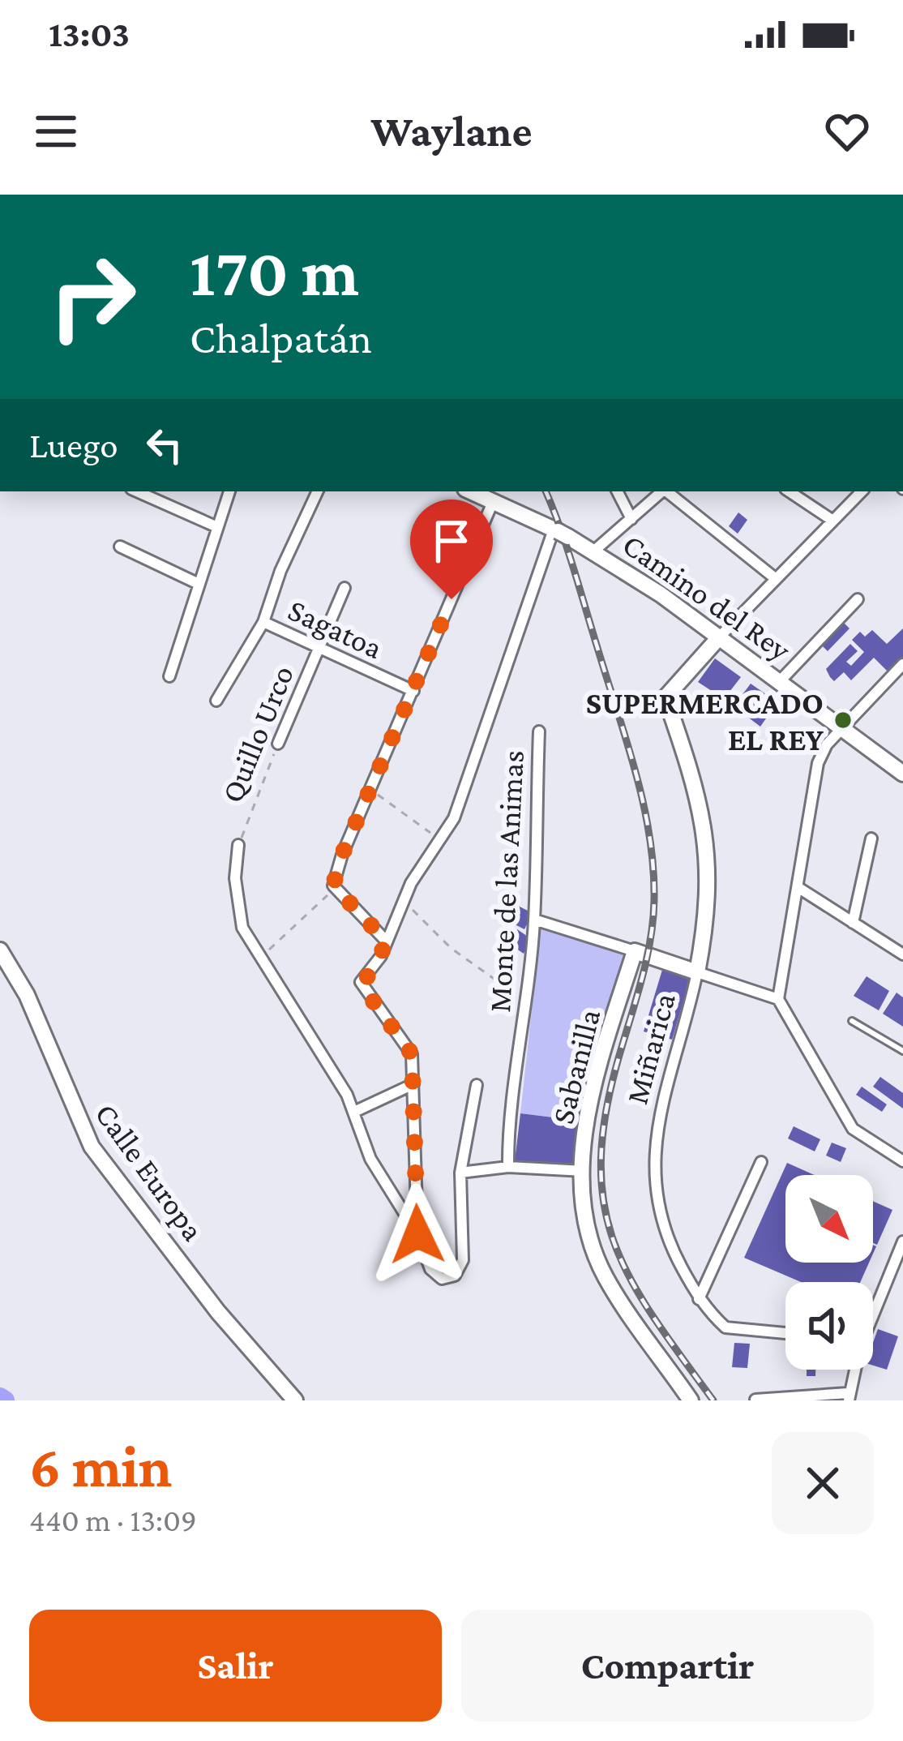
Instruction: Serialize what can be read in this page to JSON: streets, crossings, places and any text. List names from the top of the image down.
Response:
{
  "streets": {
    "street": [
      "Camino del Rey",
      "Sagatoa",
      "Quillo Urco",
      "Monte de las Animas",
      "Miñarica",
      "Sabanilla",
      "Calle Europa"
    ]
  },
  "crossings": [
    ["Camino del Rey", "Miñarica"],
    ["Sagatoa", "Quillo Urco"]
  ],
  "places": ["SUPERMERCADO EL REY"],
  "north": "bottom right",
  "page": {
    "status": "13:03",
    "header": "Waylane",
    "turn": ["170 m", "Chalpatán"],
    "then": "Luego",
    "heading": ["6 min", "440 m · 13:09"],
    "buttons": ["Salir", "Compartir"]
  }
}
